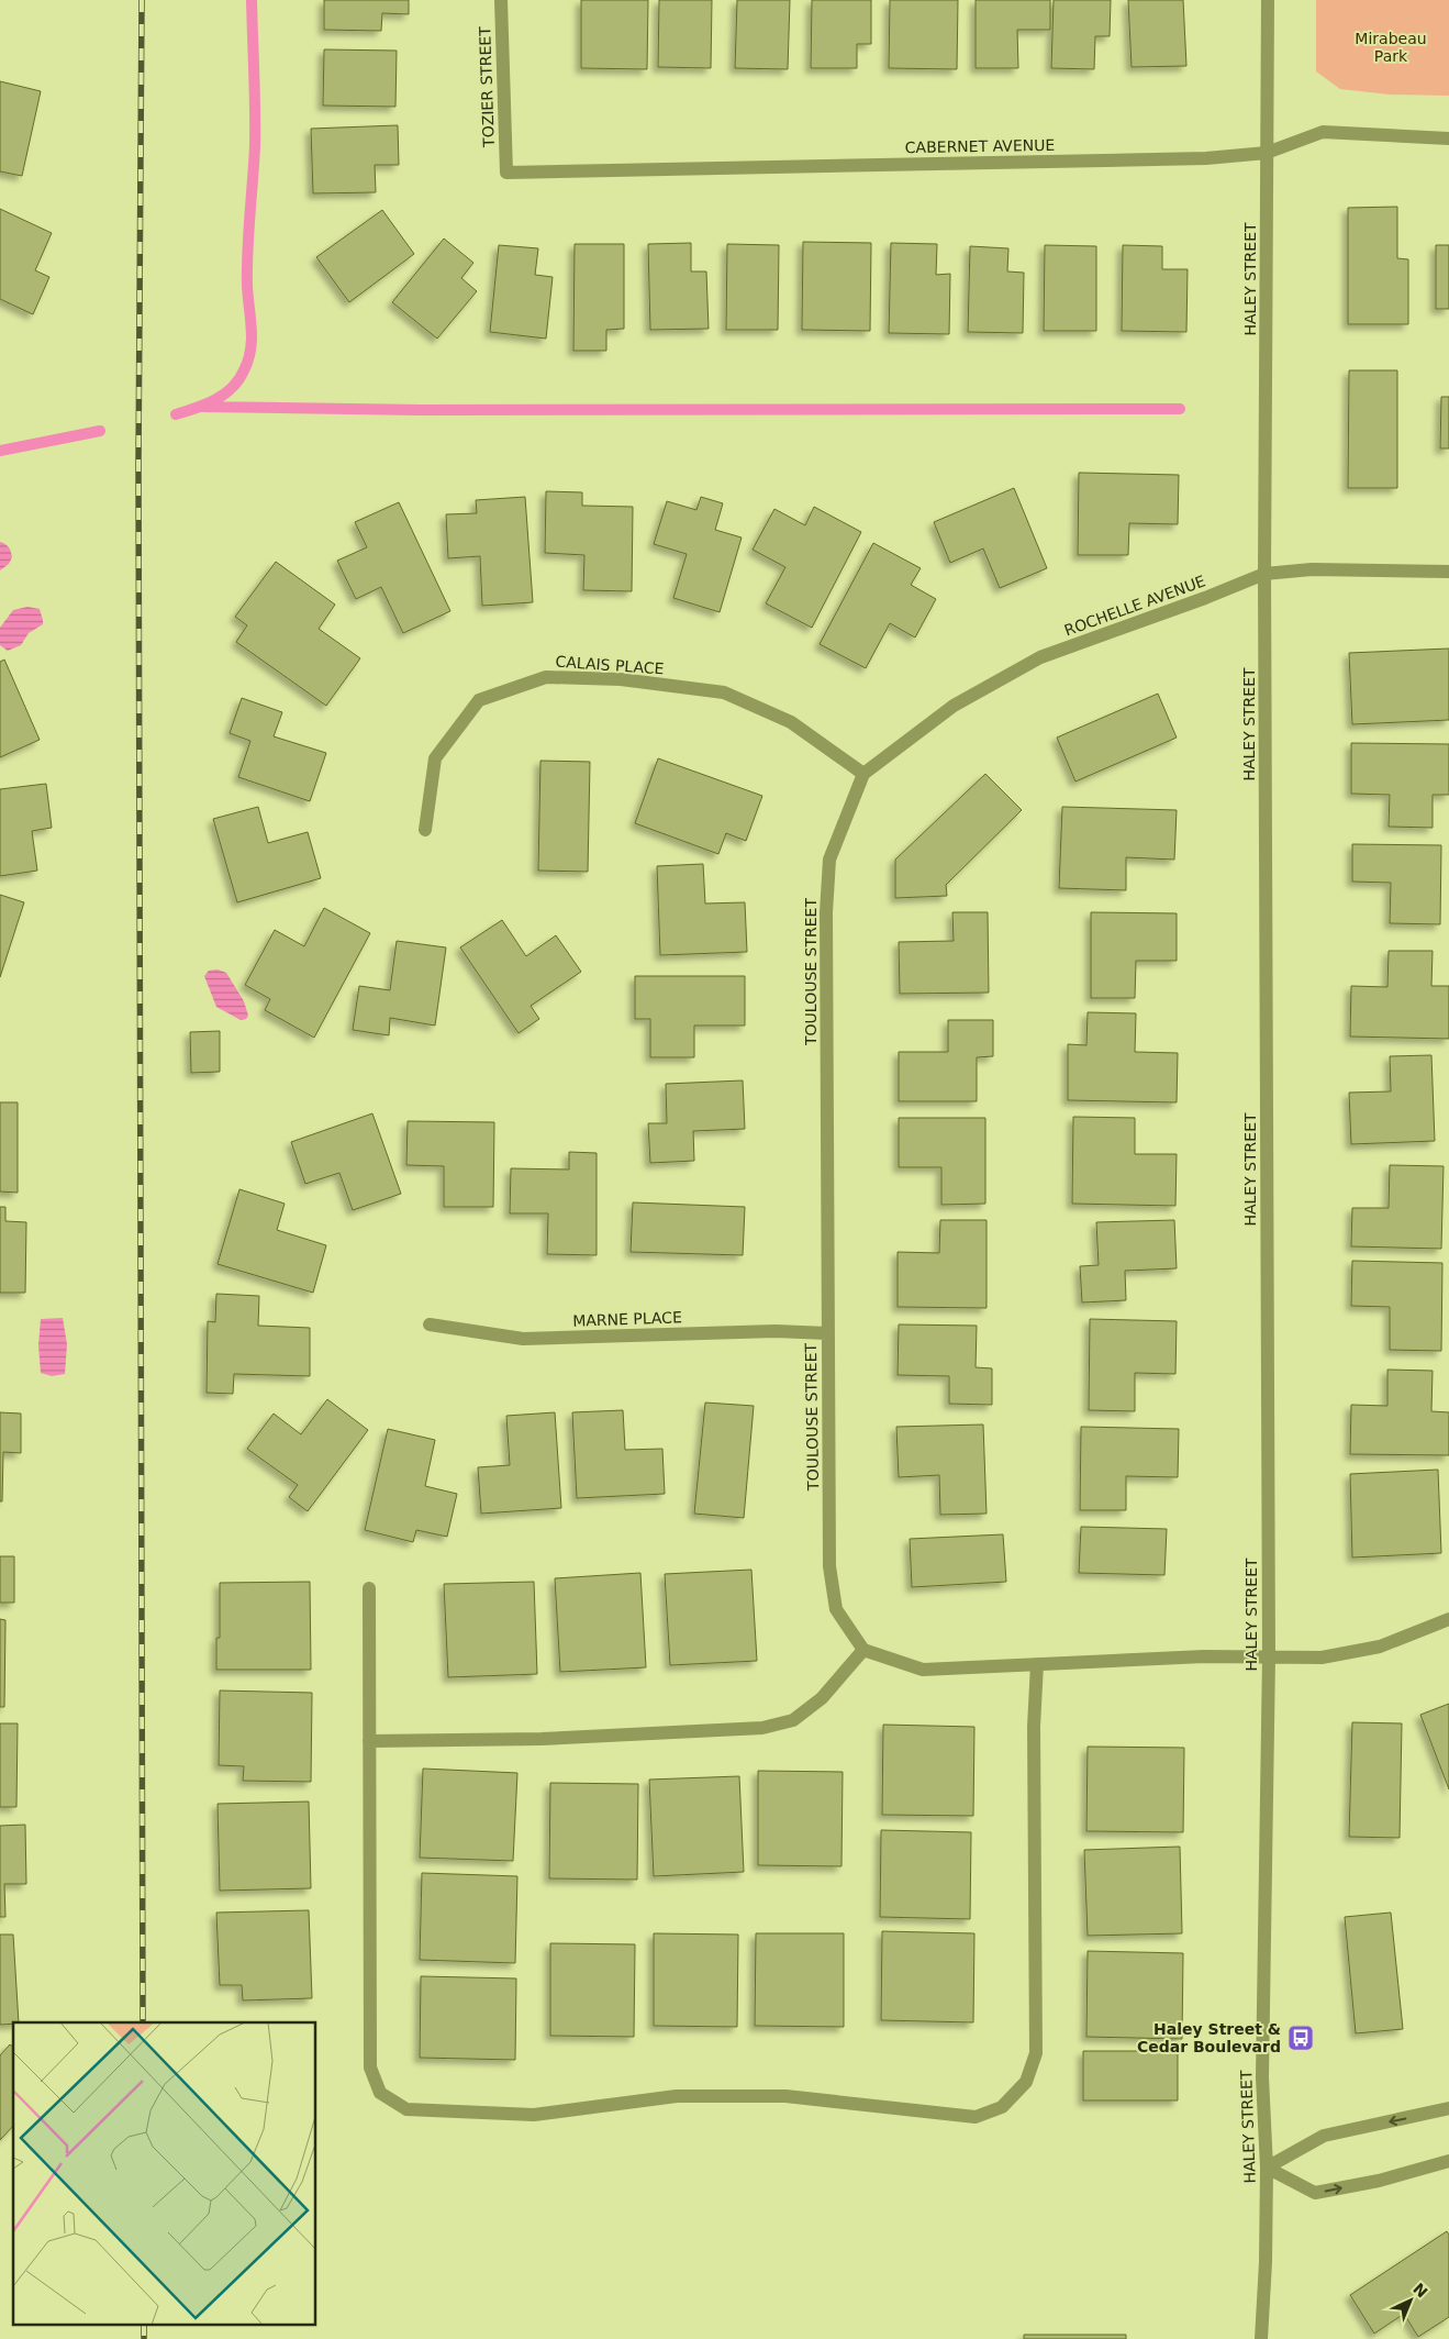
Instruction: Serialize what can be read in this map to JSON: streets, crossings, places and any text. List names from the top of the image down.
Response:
{
  "streets": {
    "street": [
      "TOZIER STREET",
      "CABERNET AVENUE",
      "HALEY STREET",
      "ROCHELLE AVENUE",
      "CALAIS PLACE",
      "TOULOUSE STREET",
      "MARNE PLACE"
    ]
  },
  "crossings": [
    ["TOZIER STREET", "CABERNET AVENUE"],
    ["CABERNET AVENUE", "HALEY STREET"],
    ["HALEY STREET", "ROCHELLE AVENUE"],
    ["ROCHELLE AVENUE", "CALAIS PLACE"],
    ["ROCHELLE AVENUE", "TOULOUSE STREET"],
    ["CALAIS PLACE", "TOULOUSE STREET"],
    ["TOULOUSE STREET", "MARNE PLACE"]
  ],
  "parks": ["Mirabeau Park"],
  "places": {
    "bus stop": ["Haley Street & Cedar Boulevard"]
  },
  "north": "top right"
}
